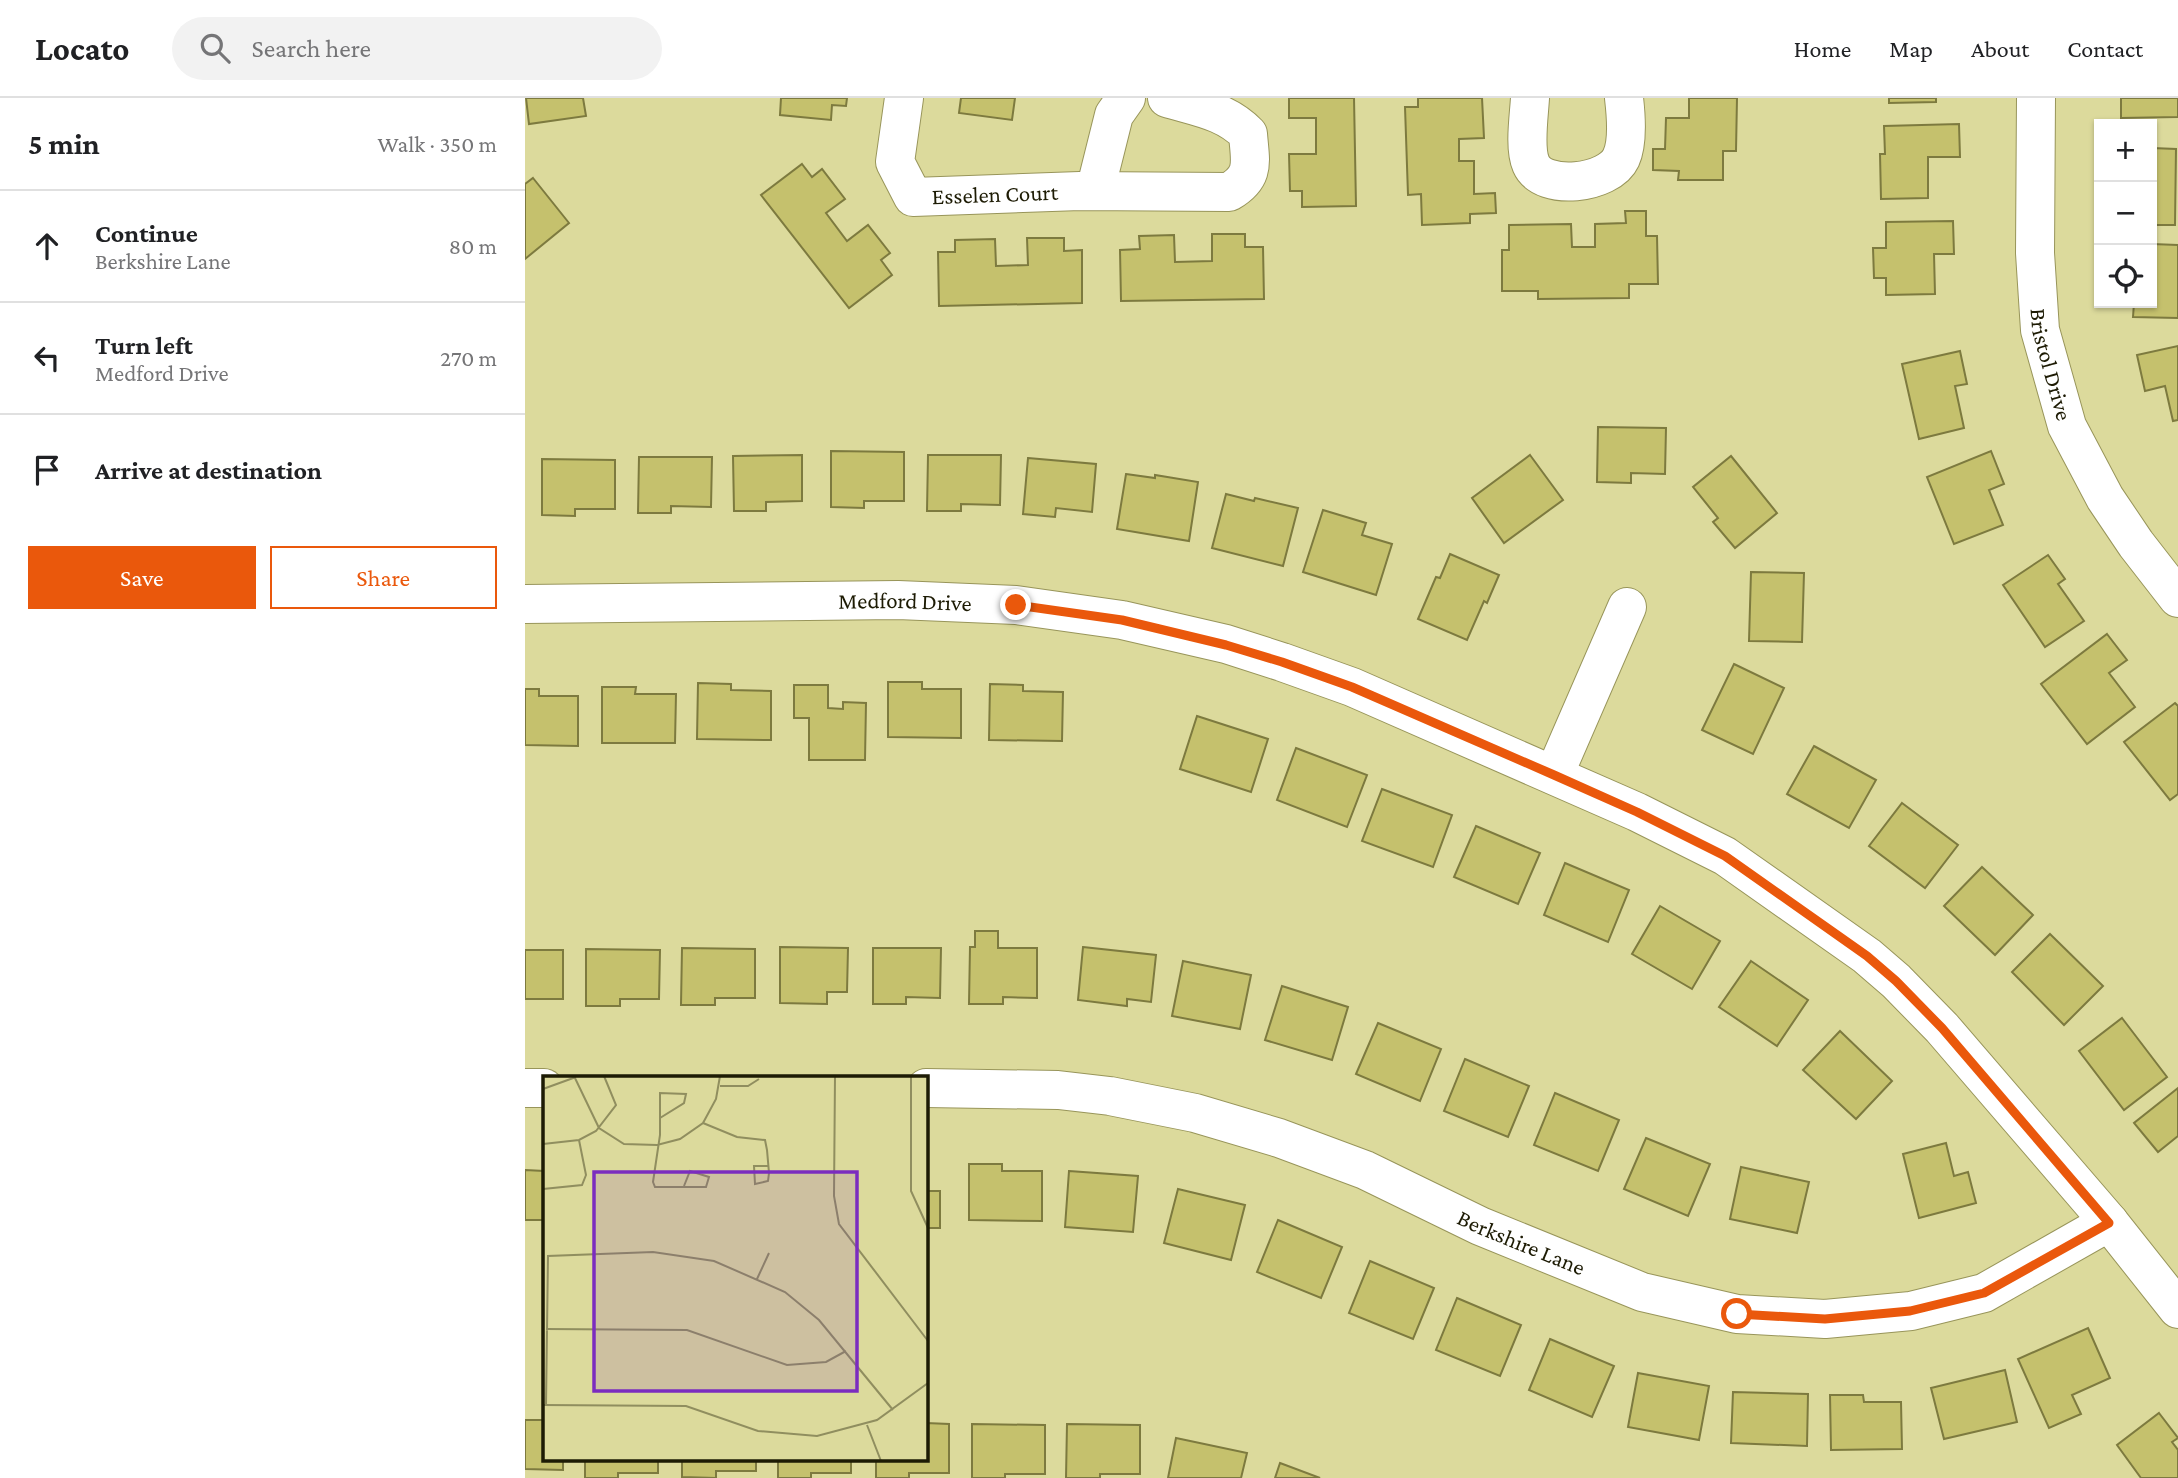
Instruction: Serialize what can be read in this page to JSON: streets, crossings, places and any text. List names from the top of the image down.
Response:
{
  "streets": {
    "street": [
      "Esselen Court",
      "Bristol Drive",
      "Medford Drive",
      "Berkshire Lane"
    ]
  },
  "crossings": [
    ["Medford Drive", "Berkshire Lane"]
  ],
  "page": {
    "header": "Locato",
    "search": "Search here",
    "nav": [
      "Home",
      "Map",
      "About",
      "Contact"
    ],
    "heading": ["5 min", "Walk · 350 m"],
    "map_buttons": ["+", "−"],
    "list": [
      ["Continue", "Berkshire Lane", "80 m"],
      ["Turn left", "Medford Drive", "270 m"],
      "Arrive at destination"
    ],
    "buttons": ["Save", "Share"]
  }
}
